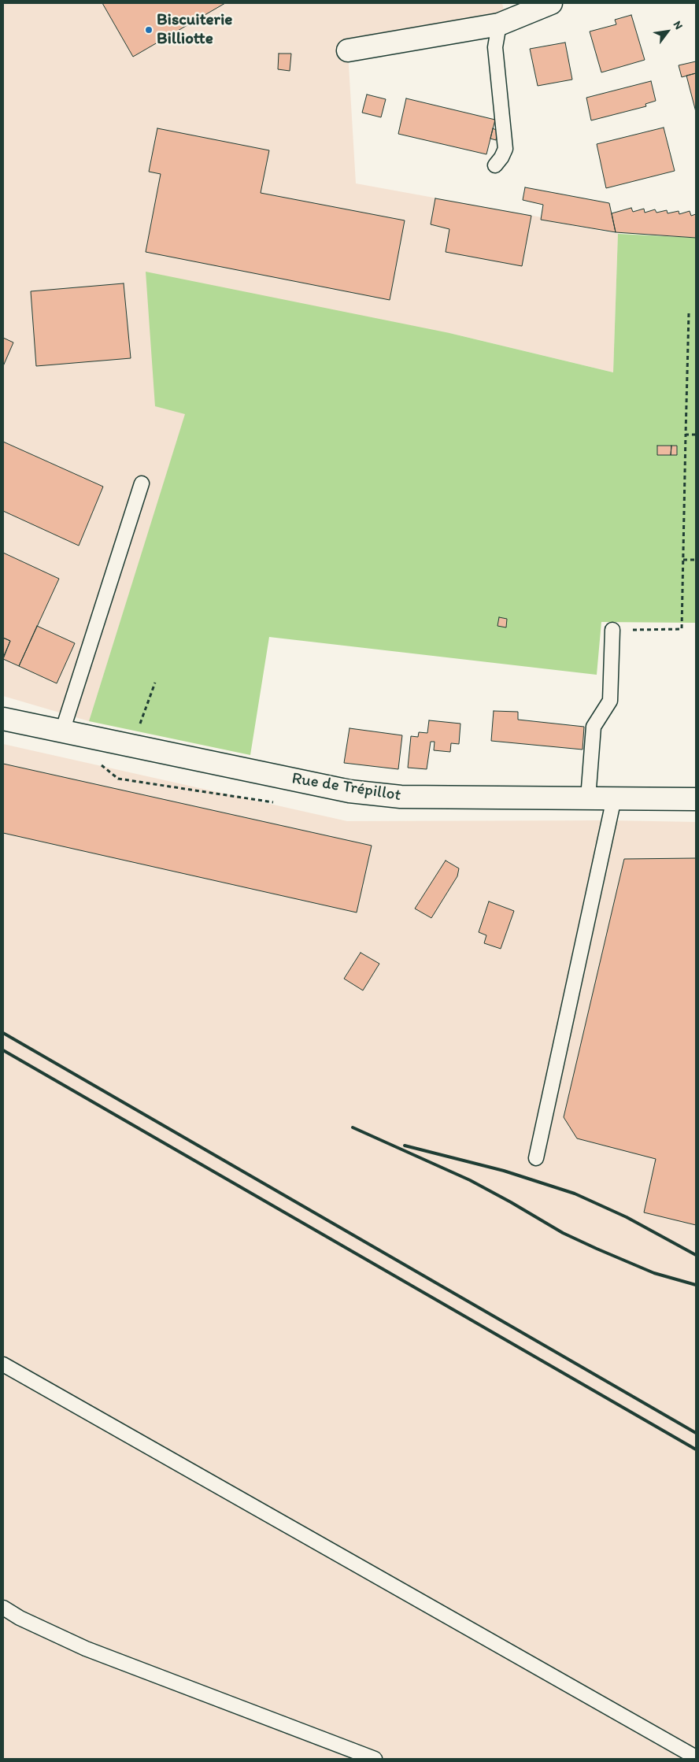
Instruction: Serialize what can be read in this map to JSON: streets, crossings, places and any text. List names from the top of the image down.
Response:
{
  "streets": {
    "street": ["Rue de Trépillot"]
  },
  "places": ["Biscuiterie Billiotte"],
  "north": "top right"
}
